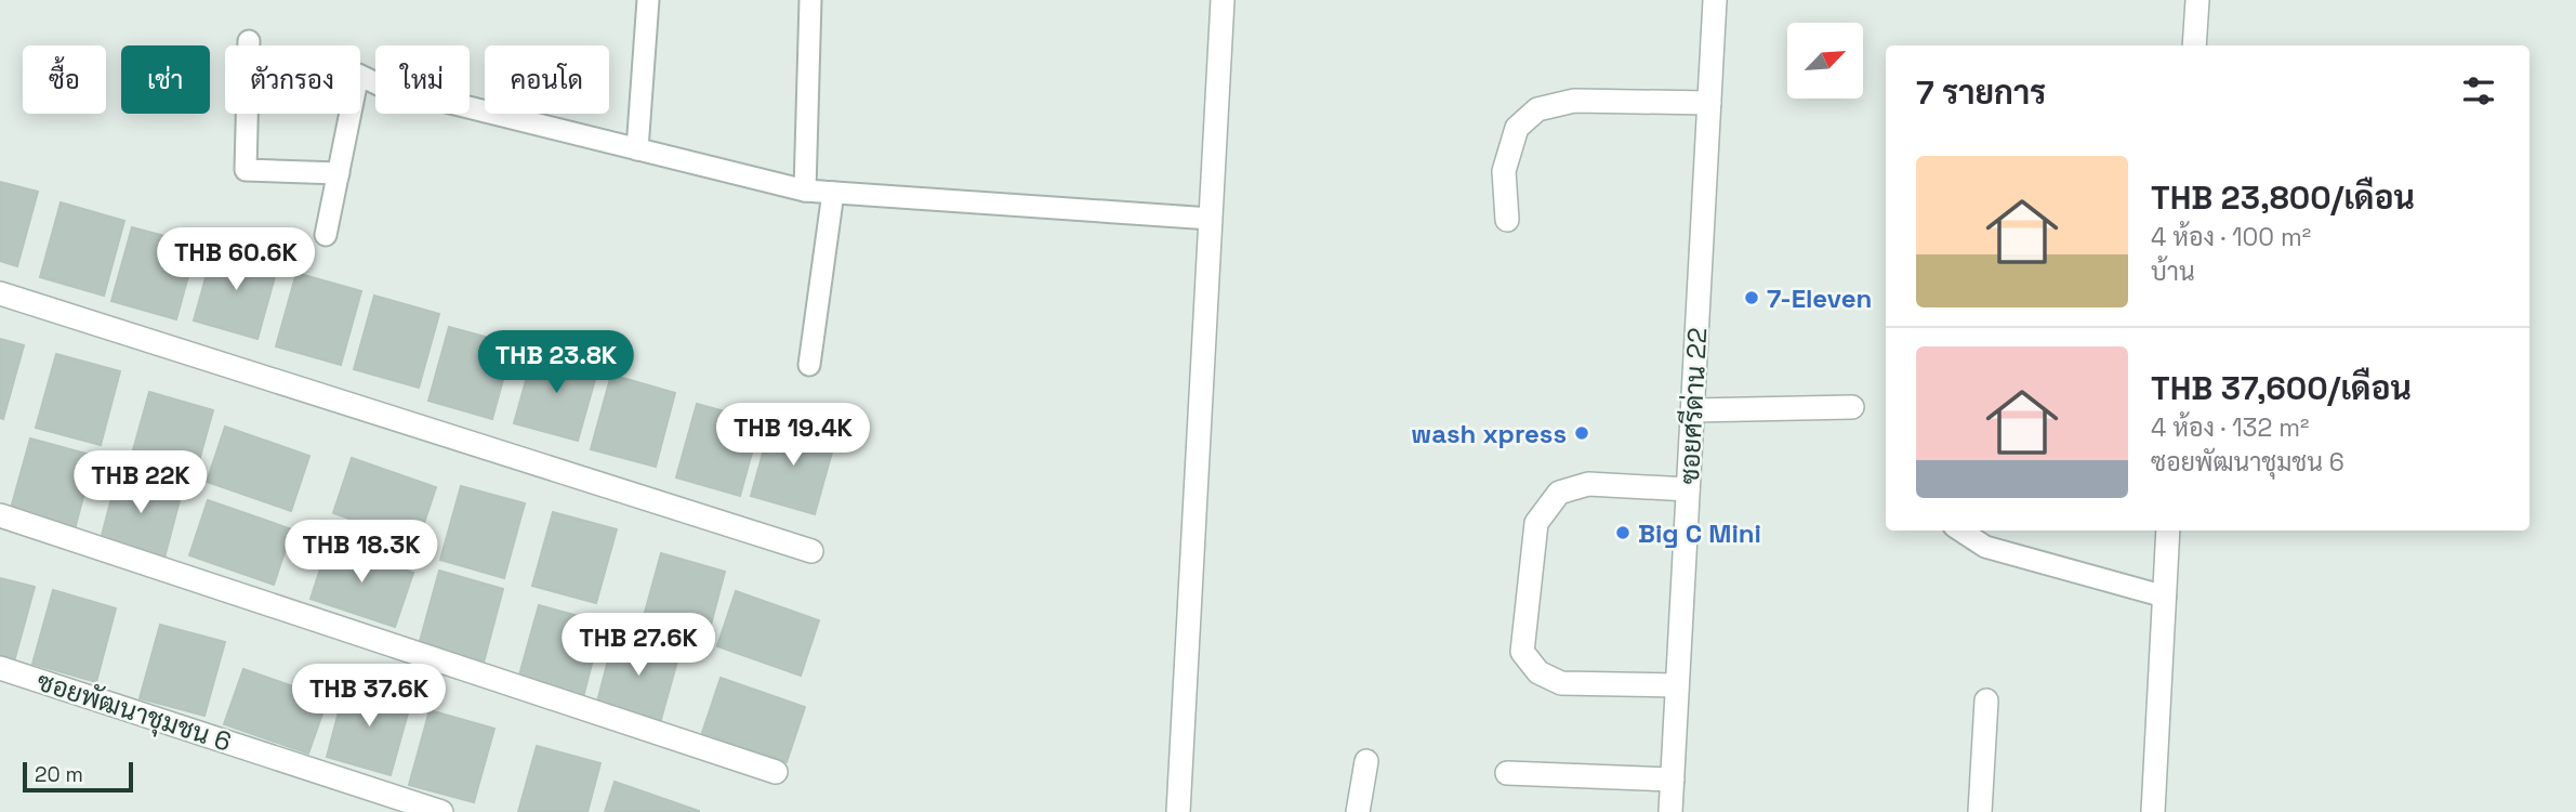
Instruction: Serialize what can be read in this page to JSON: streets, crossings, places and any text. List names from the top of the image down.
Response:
{
  "streets": {
    "street": ["ซอยศรีด่าน 22", "ซอยพัฒนาชุมชน 6"]
  },
  "places": ["7-Eleven", "wash xpress", "Big C Mini"],
  "scale_bar": "20 m",
  "north": "top right",
  "page": {
    "chip": [
      "ซื้อ",
      "เช่า",
      "ตัวกรอง",
      "ใหม่",
      "คอนโด"
    ],
    "heading": "7 รายการ",
    "list": [
      {
        "name": "THB 23,800/เดือน",
        "note": "4 ห้อง · 100 m² · บ้าน"
      },
      {
        "name": "THB 37,600/เดือน",
        "note": "4 ห้อง · 132 m² · ซอยพัฒนาชุมชน 6"
      }
    ],
    "price": [
      "THB 60.6K",
      "THB 23.8K",
      "THB 19.4K",
      "THB 22K",
      "THB 18.3K",
      "THB 27.6K",
      "THB 37.6K"
    ],
    "scale": "20 m"
  }
}
